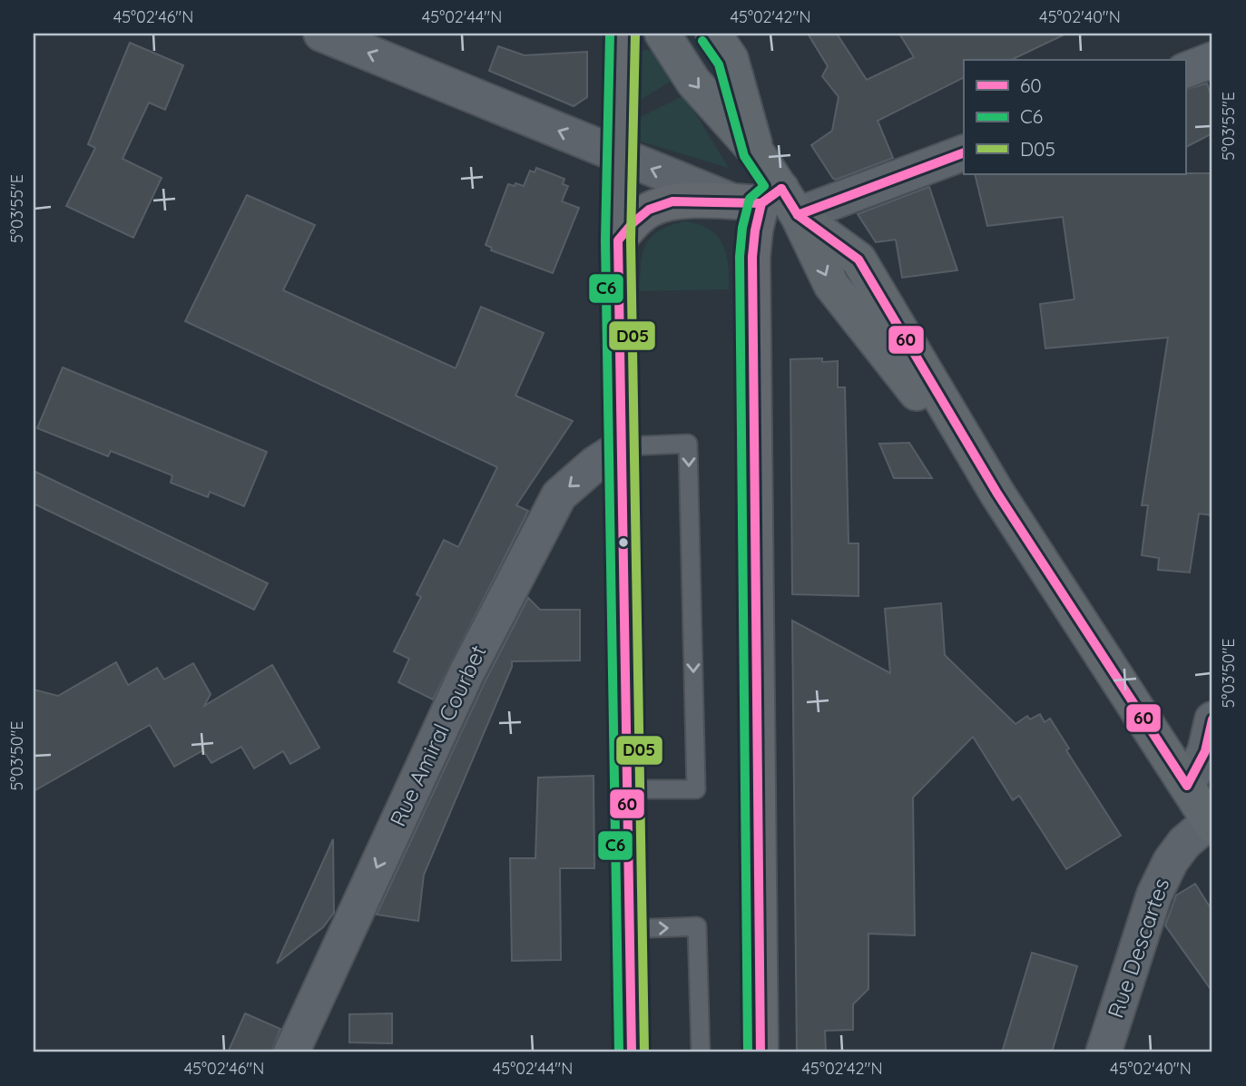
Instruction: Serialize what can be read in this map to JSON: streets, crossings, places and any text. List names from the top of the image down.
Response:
{
  "streets": {
    "street": ["Rue Amiral Courbet", "Rue Descartes"]
  },
  "one_way": ["Rue Amiral Courbet"],
  "lines": ["transit line C6", "transit line D05", "transit line 60"],
  "legend": ["60", "C6", "D05"],
  "coordinates": [
    "45°02'46\"N",
    "45°02'44\"N",
    "45°02'42\"N",
    "45°02'40\"N",
    "5°03'55\"E",
    "5°03'50\"E"
  ]
}
